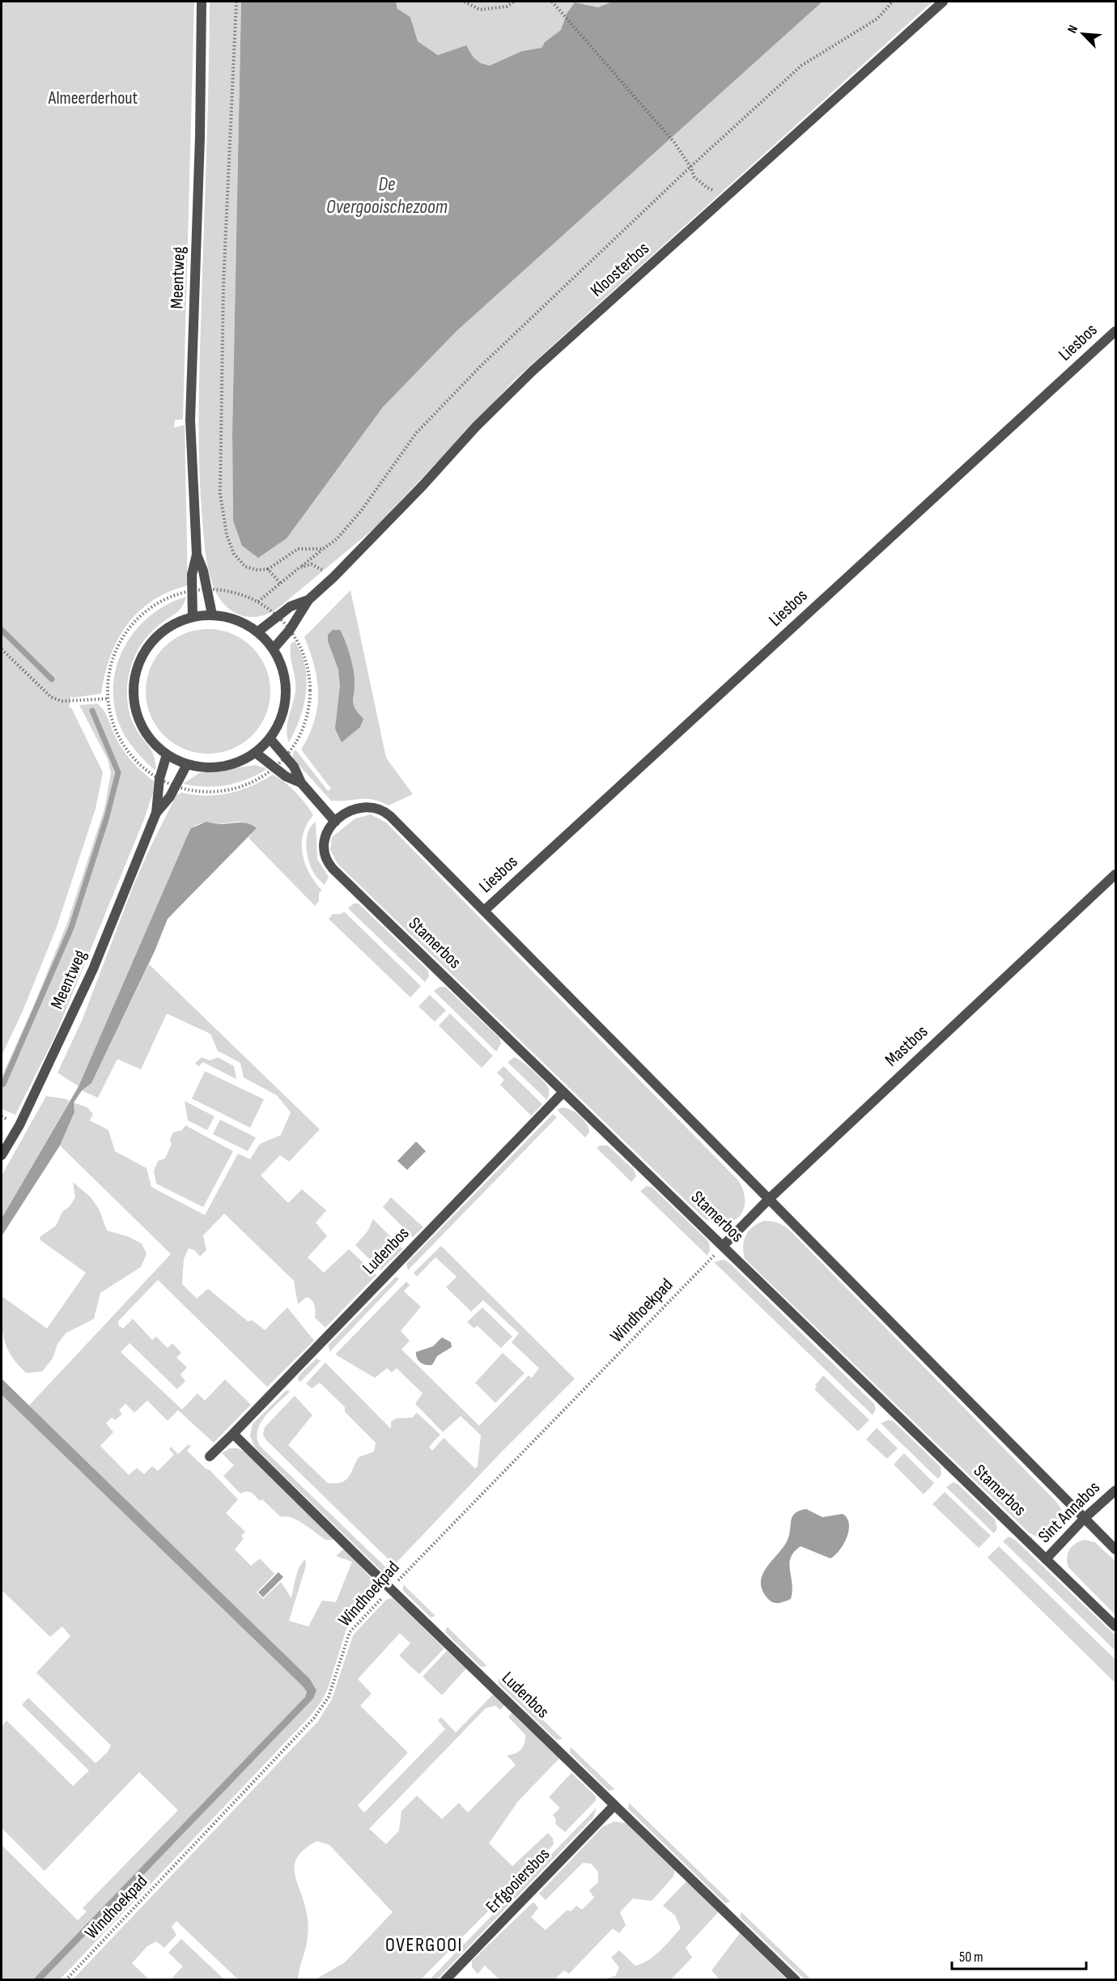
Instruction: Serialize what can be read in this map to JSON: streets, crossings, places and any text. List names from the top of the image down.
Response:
{
  "streets": {
    "street": [
      "Kloosterbos",
      "Meentweg",
      "Liesbos",
      "Stamerbos",
      "Mastbos",
      "Ludenbos",
      "Sint Annabos",
      "Erfgooiersbos"
    ],
    "path": ["Windhoekpad"]
  },
  "crossings": [
    ["Kloosterbos", "Meentweg"],
    ["Liesbos", "Stamerbos"],
    ["Stamerbos", "Mastbos"],
    ["Stamerbos", "Ludenbos"],
    ["Stamerbos", "Windhoekpad"],
    ["Stamerbos", "Sint Annabos"],
    ["Mastbos", "Windhoekpad"],
    ["Ludenbos", "Windhoekpad"],
    ["Ludenbos", "Erfgooiersbos"]
  ],
  "districts": ["OVERGOOI"],
  "water": ["De Overgooischezoom"],
  "parks": ["Almeerderhout"],
  "scale_bar": "50 m",
  "north": "top left"
}
